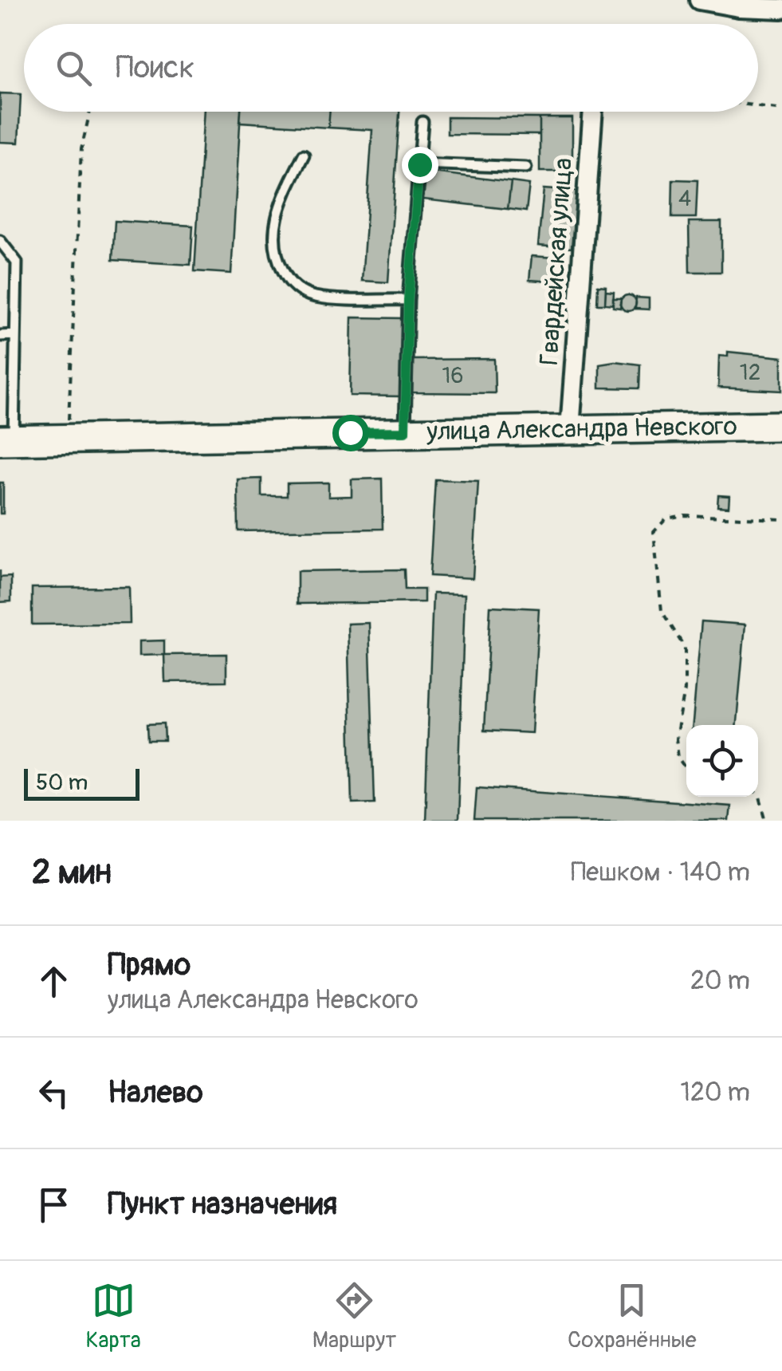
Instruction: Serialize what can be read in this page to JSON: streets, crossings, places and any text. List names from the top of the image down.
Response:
{
  "streets": {
    "main road": ["улица Александра Невского"],
    "street": ["Гвардейская улица"]
  },
  "crossings": [
    ["Гвардейская улица", "улица Александра Невского"]
  ],
  "house_numbers": ["4", "12", "16"],
  "scale_bar": "50 m",
  "page": {
    "search": "Поиск",
    "scale": "50 m",
    "heading": ["2 мин", "Пешком · 140 m"],
    "list": [
      ["Прямо", "улица Александра Невского", "20 m"],
      ["Налево", "120 m"],
      "Пункт назначения"
    ],
    "nav": ["Карта", "Маршрут", "Сохранённые"]
  }
}
